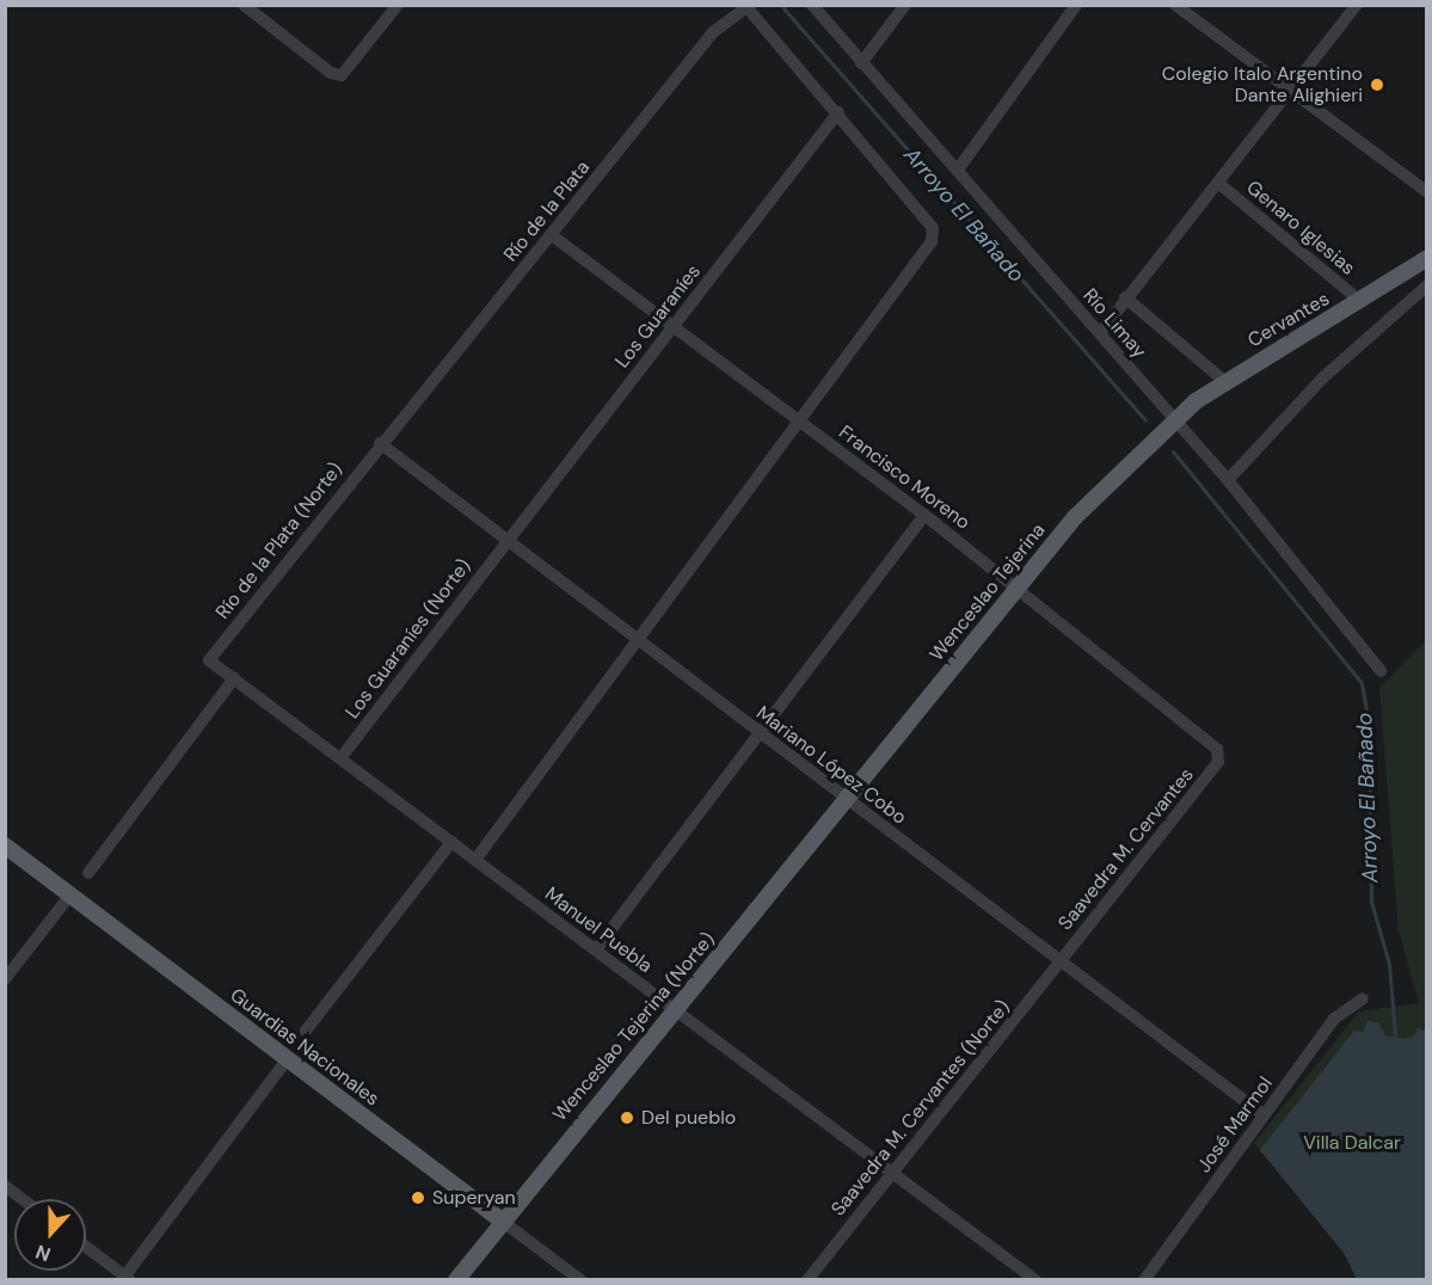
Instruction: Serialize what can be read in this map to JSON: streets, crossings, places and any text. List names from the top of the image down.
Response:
{
  "streets": {
    "main road": [
      "Cervantes",
      "Wenceslao Tejerina",
      "Wenceslao Tejerina (Norte)",
      "Guardias Nacionales"
    ],
    "street": [
      "Río de la Plata",
      "Genaro Iglesias",
      "Los Guaraníes",
      "Río Limay",
      "Francisco Moreno",
      "Río de la Plata (Norte)",
      "Los Guaraníes (Norte)",
      "Mariano López Cobo",
      "Saavedra M. Cervantes",
      "Manuel Puebla",
      "Saavedra M. Cervantes (Norte)",
      "José Marmol"
    ]
  },
  "crossings": [
    ["Río de la Plata", "Francisco Moreno"],
    ["Río de la Plata", "Río de la Plata (Norte)"],
    ["Río de la Plata", "Mariano López Cobo"],
    ["Genaro Iglesias", "Cervantes"],
    ["Los Guaraníes", "Francisco Moreno"],
    ["Los Guaraníes", "Los Guaraníes (Norte)"],
    ["Los Guaraníes", "Mariano López Cobo"],
    ["Cervantes", "Río Limay"],
    ["Cervantes", "Wenceslao Tejerina"],
    ["Río Limay", "Wenceslao Tejerina"],
    ["Francisco Moreno", "Wenceslao Tejerina"],
    ["Francisco Moreno", "Saavedra M. Cervantes"],
    ["Río de la Plata (Norte)", "Mariano López Cobo"],
    ["Río de la Plata (Norte)", "Manuel Puebla"],
    ["Wenceslao Tejerina", "Mariano López Cobo"],
    ["Wenceslao Tejerina", "Wenceslao Tejerina (Norte)"],
    ["Los Guaraníes (Norte)", "Mariano López Cobo"],
    ["Los Guaraníes (Norte)", "Manuel Puebla"],
    ["Mariano López Cobo", "Saavedra M. Cervantes"],
    ["Mariano López Cobo", "Wenceslao Tejerina (Norte)"],
    ["Mariano López Cobo", "Saavedra M. Cervantes (Norte)"],
    ["Mariano López Cobo", "José Marmol"],
    ["Saavedra M. Cervantes", "Saavedra M. Cervantes (Norte)"],
    ["Manuel Puebla", "Wenceslao Tejerina (Norte)"],
    ["Manuel Puebla", "Saavedra M. Cervantes (Norte)"],
    ["Wenceslao Tejerina (Norte)", "Guardias Nacionales"]
  ],
  "water": ["Arroyo El Bañado"],
  "parks": ["Villa Dalcar"],
  "places": ["Colegio Italo Argentino Dante Alighieri", "Del pueblo", "Superyan"],
  "north": "bottom"
}
